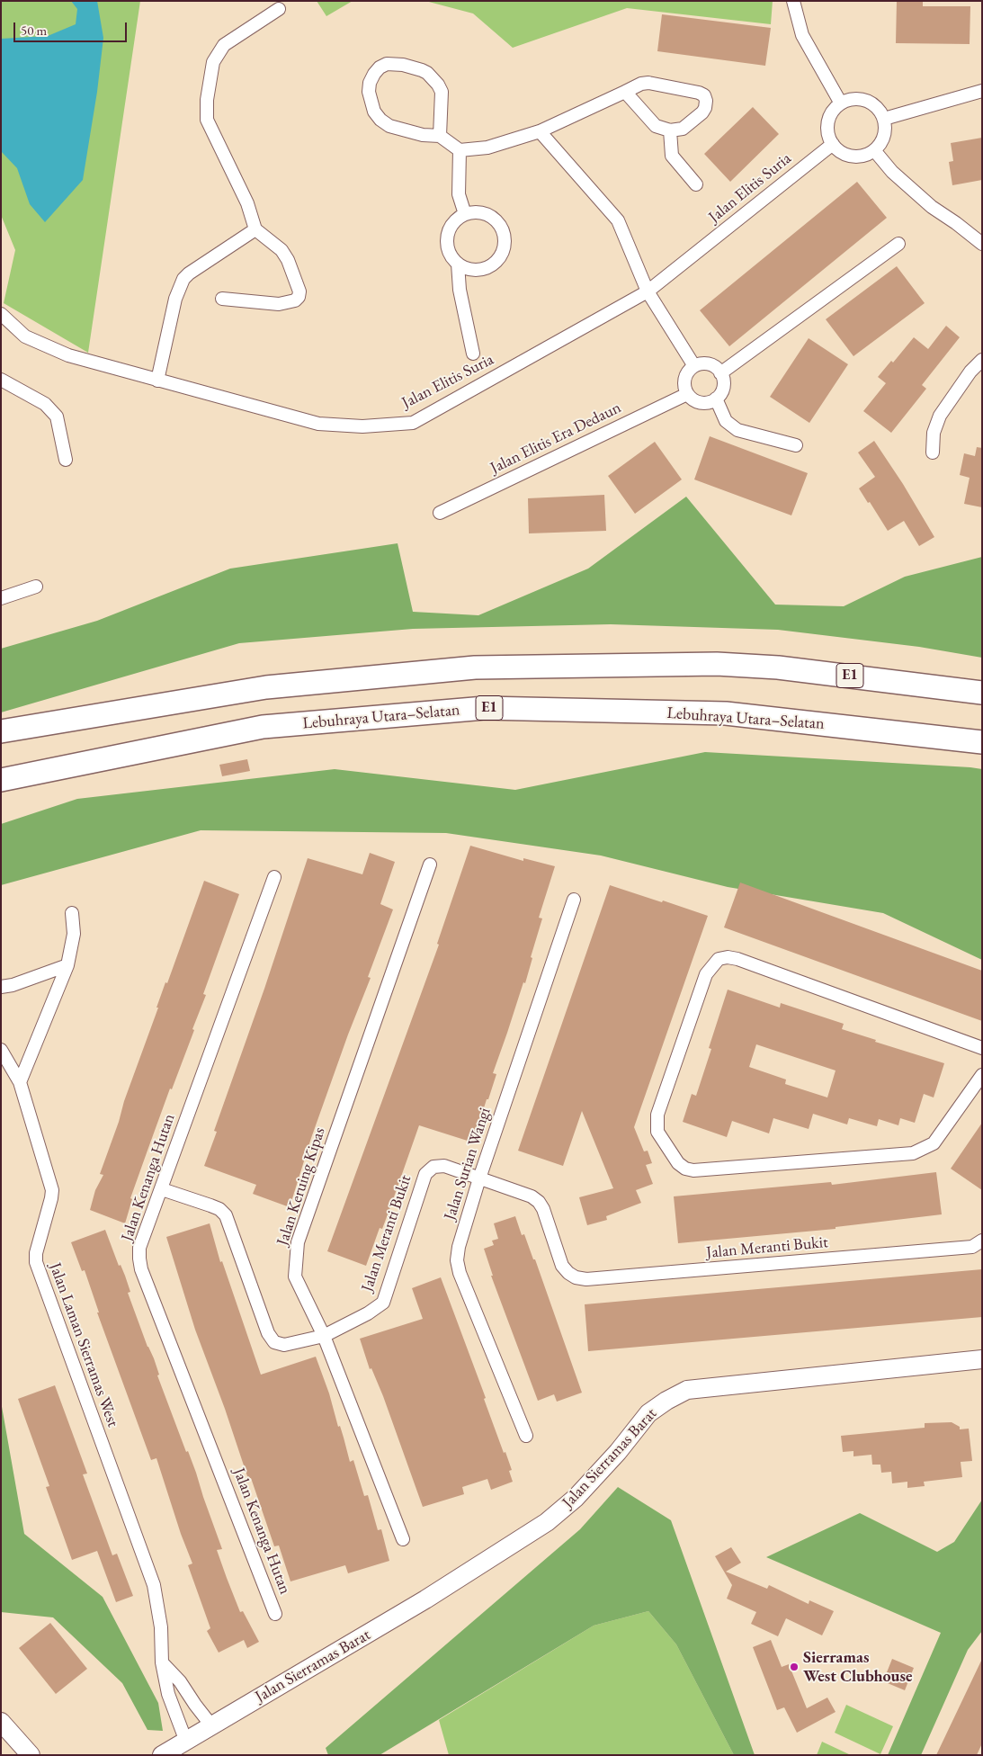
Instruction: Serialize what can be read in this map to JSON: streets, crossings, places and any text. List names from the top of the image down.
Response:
{
  "streets": {
    "highway": ["E1", "Lebuhraya Utara–Selatan"],
    "street": [
      "Jalan Elitis Suria",
      "Jalan Elitis Era Dedaun",
      "Jalan Surian Wangi",
      "Jalan Kenanga Hutan",
      "Jalan Keruing Kipas",
      "Jalan Meranti Bukit",
      "Jalan Laman Sierramas West",
      "Jalan Sierramas Barat"
    ]
  },
  "crossings": [
    ["Jalan Surian Wangi", "Jalan Meranti Bukit"],
    ["Jalan Kenanga Hutan", "Jalan Meranti Bukit"],
    ["Jalan Keruing Kipas", "Jalan Meranti Bukit"]
  ],
  "places": ["Sierramas West Clubhouse"],
  "scale_bar": "50 m"
}
